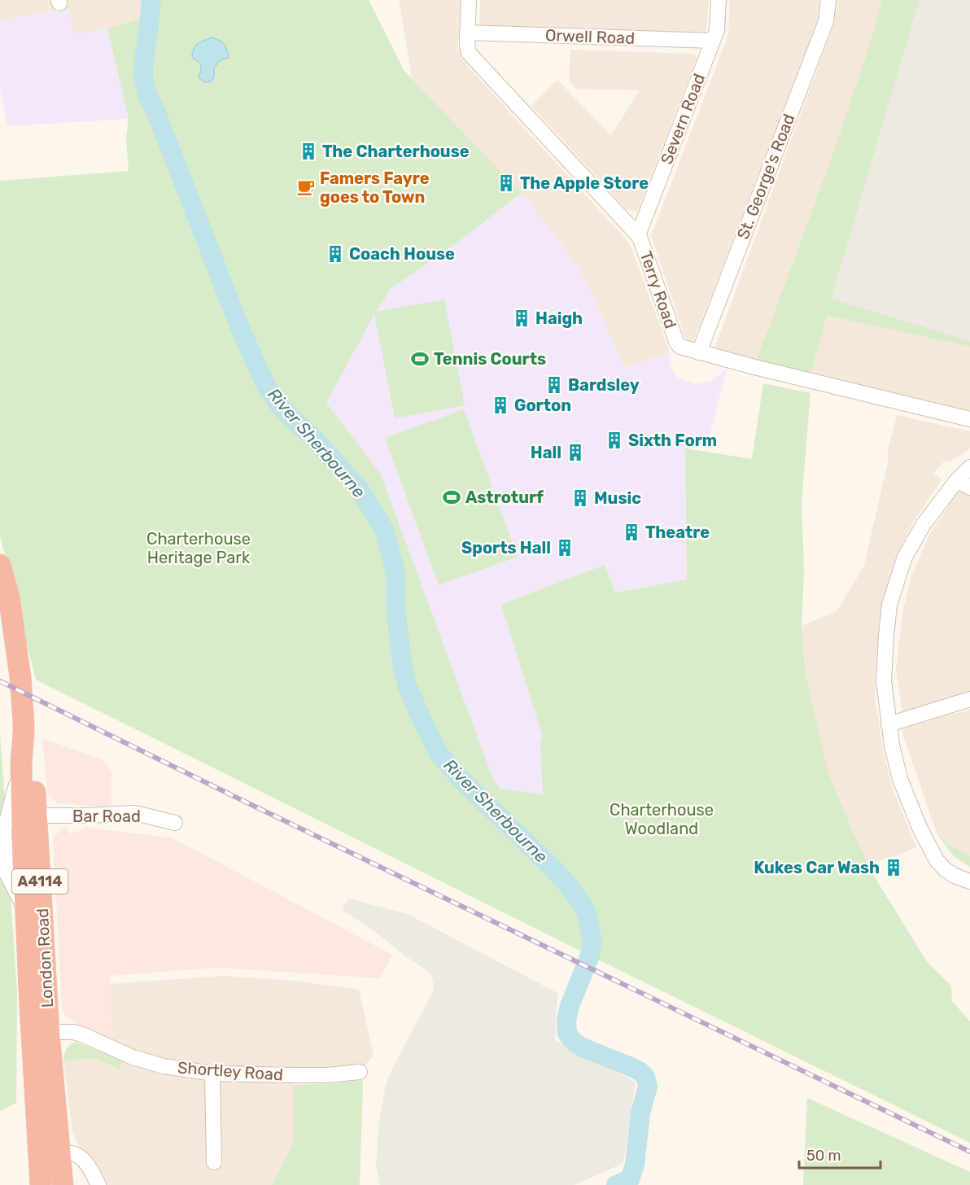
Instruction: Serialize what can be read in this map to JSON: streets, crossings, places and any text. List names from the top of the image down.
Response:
{
  "streets": {
    "highway": ["A4114", "London Road"],
    "street": [
      "Orwell Road",
      "Severn Road",
      "St. George's Road",
      "Terry Road",
      "Bar Road",
      "Shortley Road"
    ]
  },
  "crossings": [
    ["Orwell Road", "Severn Road"],
    ["Orwell Road", "Terry Road"],
    ["Severn Road", "Terry Road"],
    ["St. George's Road", "Terry Road"],
    ["Bar Road", "London Road"],
    ["London Road", "Shortley Road"]
  ],
  "water": ["River Sherbourne"],
  "parks": ["Charterhouse Heritage Park", "Charterhouse Woodland"],
  "places": {
    "building": [
      "The Charterhouse",
      "The Apple Store",
      "Coach House",
      "Haigh",
      "Bardsley",
      "Gorton",
      "Sixth Form",
      "Hall",
      "Music",
      "Theatre",
      "Sports Hall",
      "Kukes Car Wash"
    ],
    "cafe": ["Famers Fayre goes to Town"],
    "sports": ["Tennis Courts", "Astroturf"]
  },
  "scale_bar": "50 m"
}
